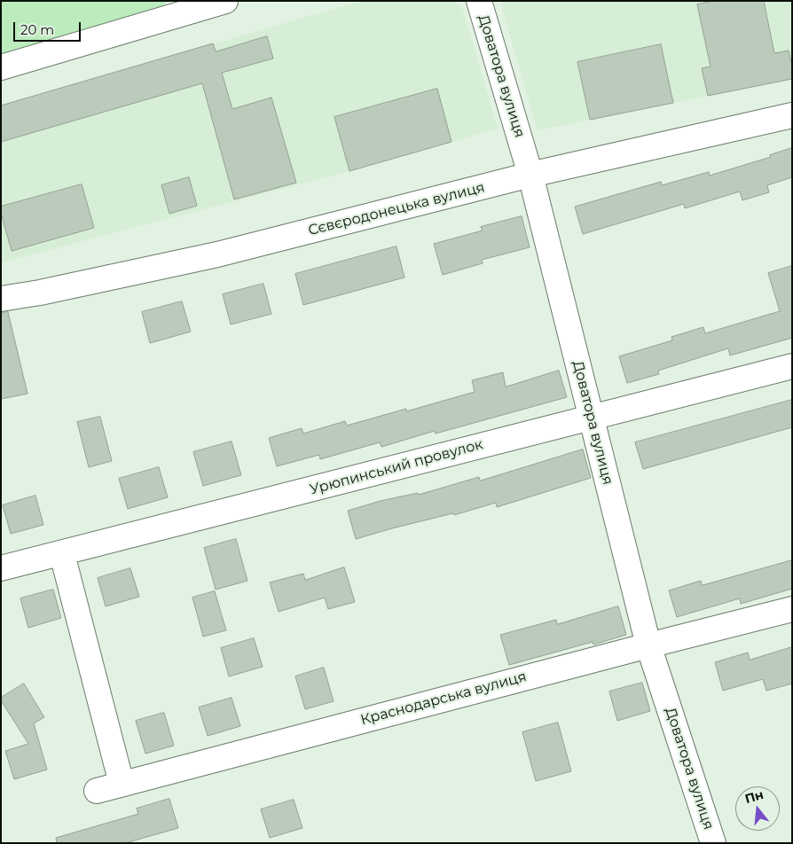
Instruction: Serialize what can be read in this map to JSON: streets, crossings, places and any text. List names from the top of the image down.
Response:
{
  "streets": {
    "street": [
      "Доватора вулиця",
      "Сєвєродонецька вулиця",
      "Урюпинський провулок",
      "Краснодарська вулиця"
    ]
  },
  "crossings": [
    ["Доватора вулиця", "Сєвєродонецька вулиця"],
    ["Доватора вулиця", "Урюпинський провулок"],
    ["Доватора вулиця", "Краснодарська вулиця"]
  ],
  "scale_bar": "20 m",
  "north": "top"
}
